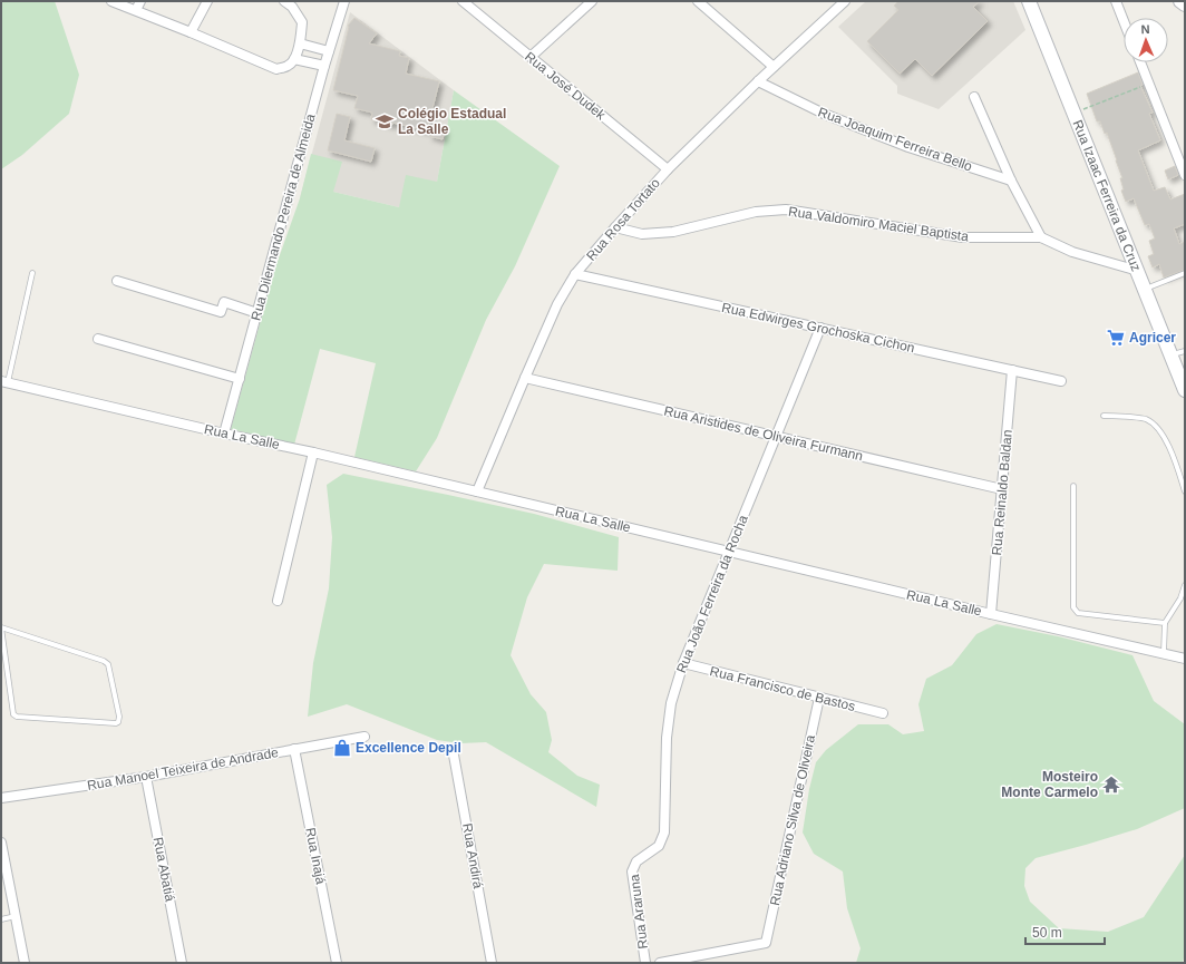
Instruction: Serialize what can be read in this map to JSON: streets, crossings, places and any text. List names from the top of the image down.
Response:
{
  "streets": {
    "main road": ["Rua Izaac Ferreira da Cruz"],
    "street": [
      "Rua José Dudek",
      "Rua Joaquim Ferreira Bello",
      "Rua Dilermando Pereira de Almeida",
      "Rua Rosa Tortato",
      "Rua Valdomiro Maciel Baptista",
      "Rua Edwirges Grochoska Cichon",
      "Rua Aristides de Oliveira Furmann",
      "Rua La Salle",
      "Rua Reinaldo Baldan",
      "Rua João Ferreira da Rocha",
      "Rua Francisco de Bastos",
      "Rua Manoel Teixeira de Andrade",
      "Rua Adriano Silva de Oliveira",
      "Rua Inajá",
      "Rua Andirá",
      "Rua Abatiá",
      "Rua Araruna"
    ]
  },
  "crossings": [
    ["Rua José Dudek", "Rua Rosa Tortato"],
    ["Rua Joaquim Ferreira Bello", "Rua Rosa Tortato"],
    ["Rua Izaac Ferreira da Cruz", "Rua Valdomiro Maciel Baptista"],
    ["Rua Dilermando Pereira de Almeida", "Rua La Salle"],
    ["Rua Rosa Tortato", "Rua Valdomiro Maciel Baptista"],
    ["Rua Rosa Tortato", "Rua Edwirges Grochoska Cichon"],
    ["Rua Rosa Tortato", "Rua Aristides de Oliveira Furmann"],
    ["Rua Rosa Tortato", "Rua La Salle"],
    ["Rua Edwirges Grochoska Cichon", "Rua Reinaldo Baldan"],
    ["Rua Edwirges Grochoska Cichon", "Rua João Ferreira da Rocha"],
    ["Rua Aristides de Oliveira Furmann", "Rua Reinaldo Baldan"],
    ["Rua Aristides de Oliveira Furmann", "Rua João Ferreira da Rocha"],
    ["Rua La Salle", "Rua Reinaldo Baldan"],
    ["Rua La Salle", "Rua João Ferreira da Rocha"],
    ["Rua João Ferreira da Rocha", "Rua Francisco de Bastos"],
    ["Rua João Ferreira da Rocha", "Rua Araruna"],
    ["Rua Francisco de Bastos", "Rua Adriano Silva de Oliveira"],
    ["Rua Manoel Teixeira de Andrade", "Rua Inajá"],
    ["Rua Manoel Teixeira de Andrade", "Rua Abatiá"]
  ],
  "places": {
    "school or university": ["Colégio Estadual La Salle"],
    "supermarket": ["Agricer"],
    "shop": ["Excellence Depil"],
    "temple": ["Mosteiro Monte Carmelo"]
  },
  "scale_bar": "50 m",
  "north": "top"
}
